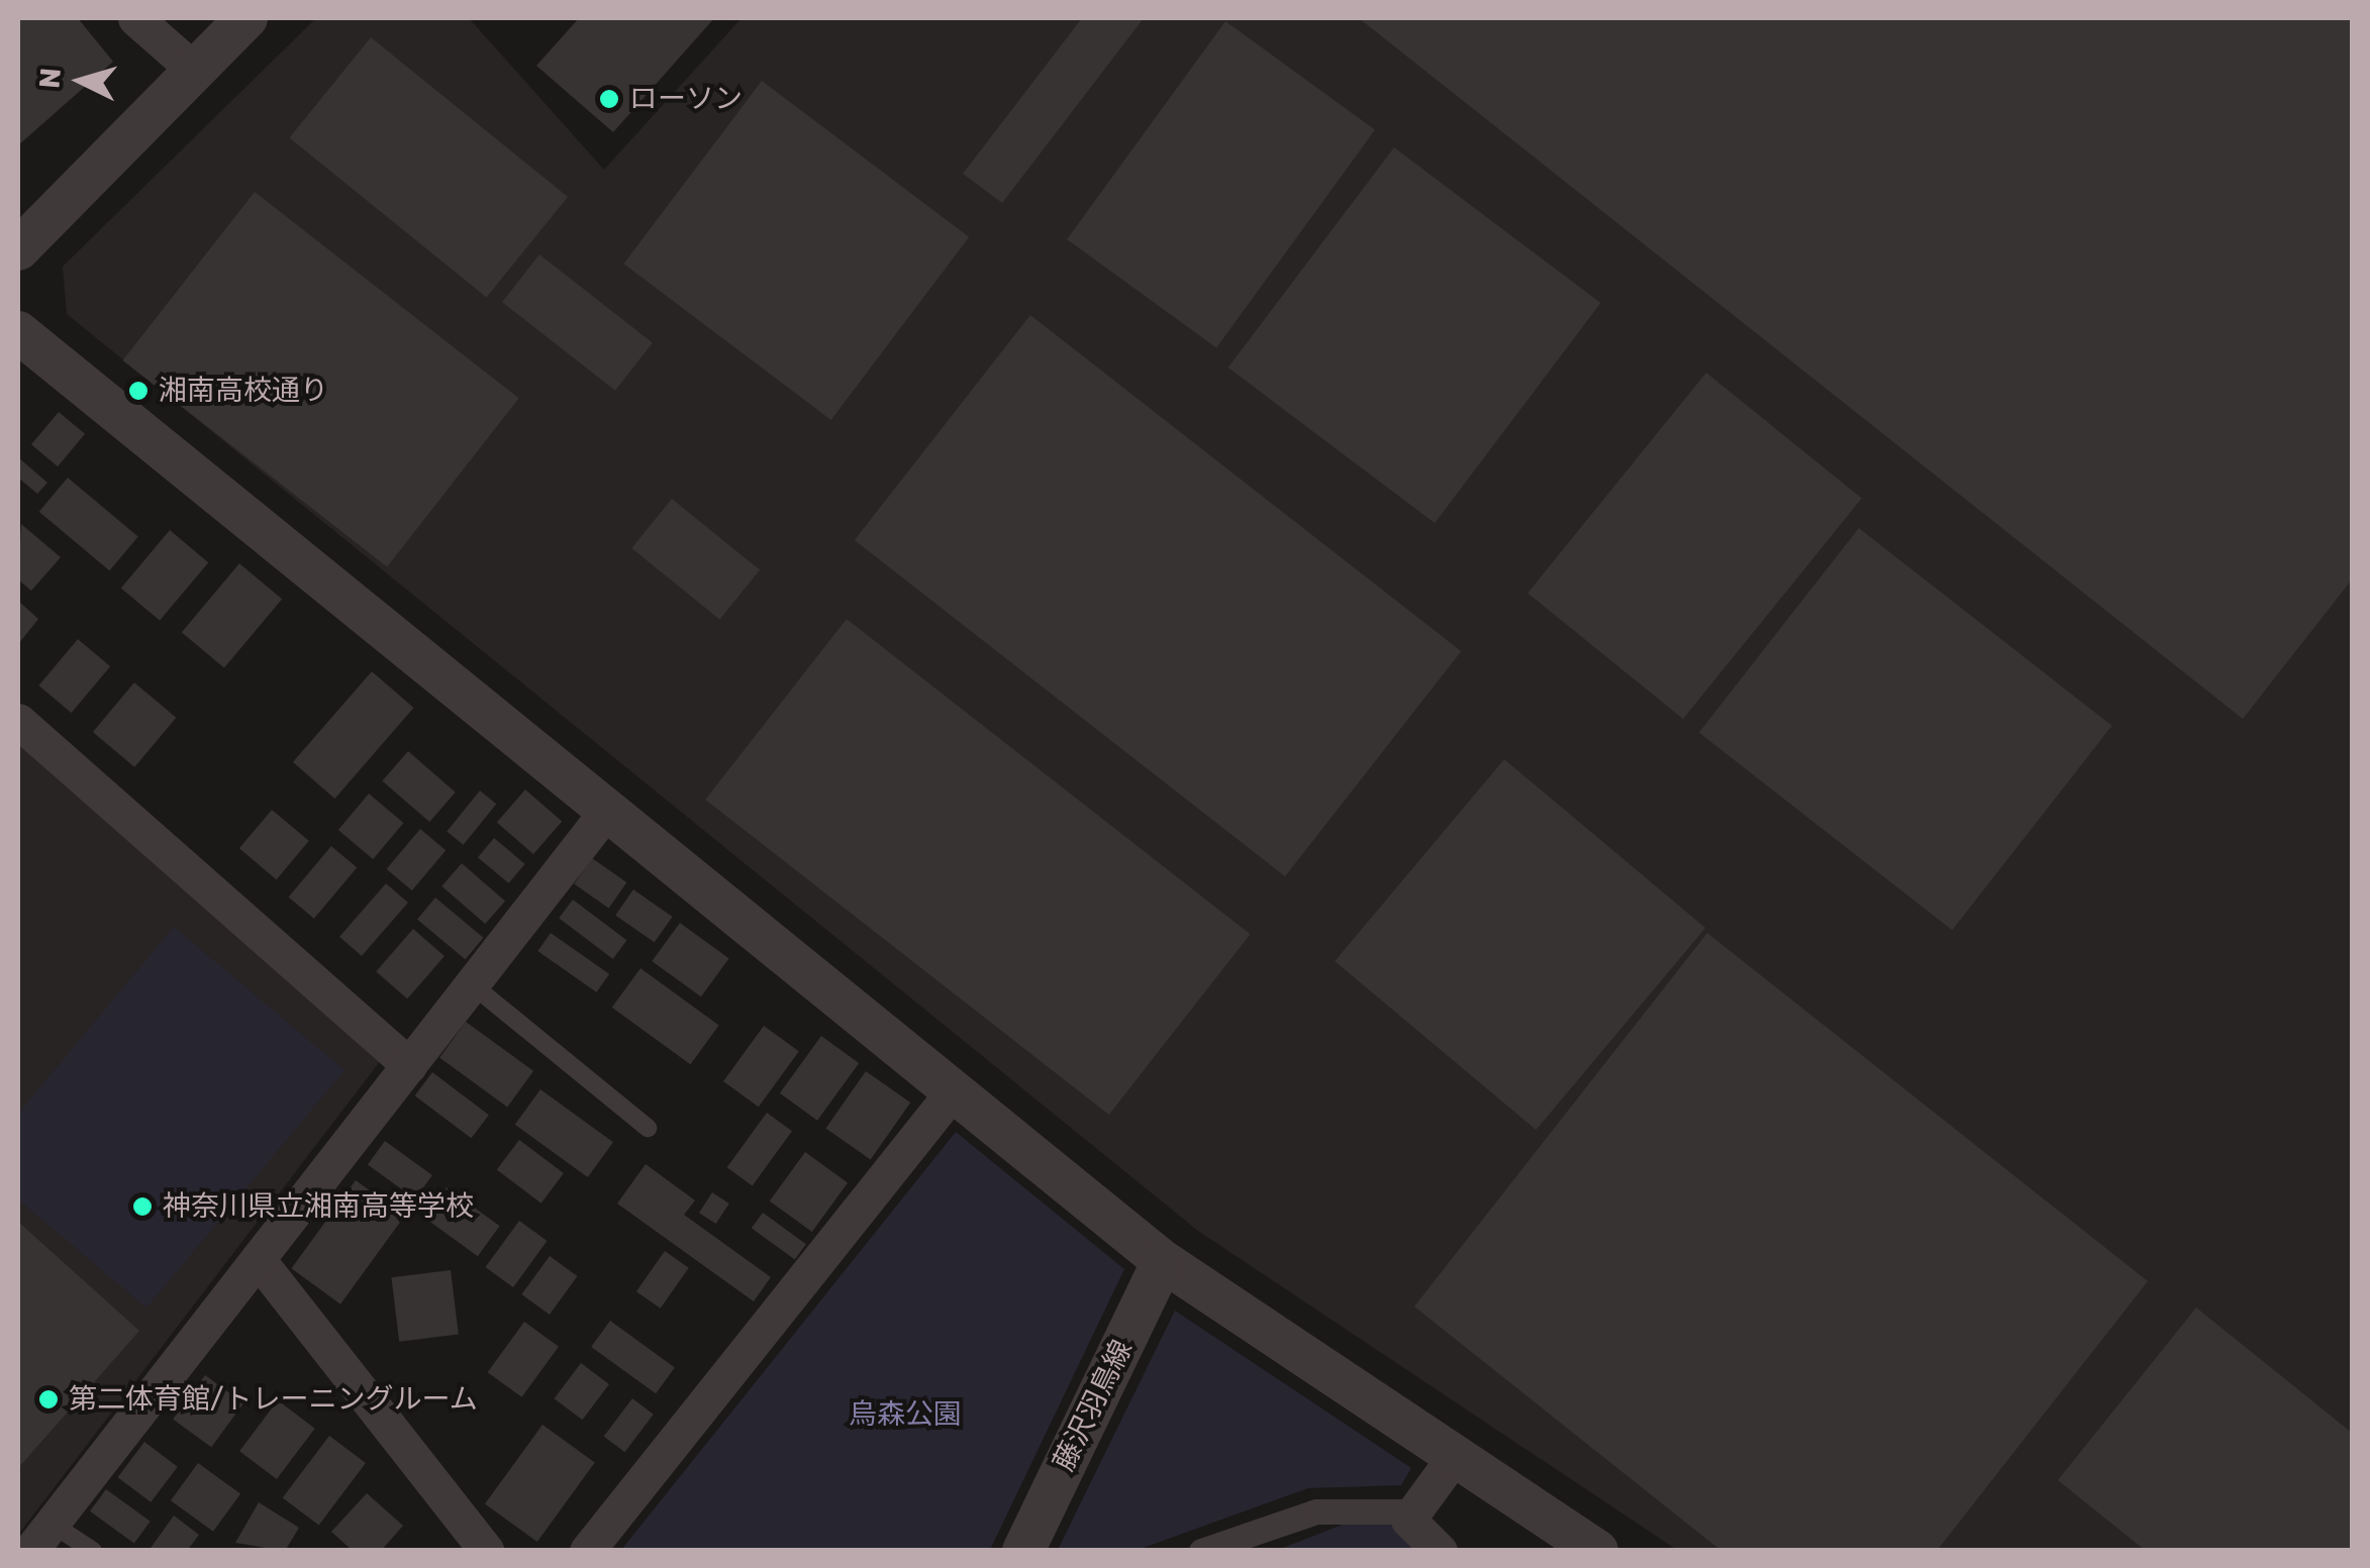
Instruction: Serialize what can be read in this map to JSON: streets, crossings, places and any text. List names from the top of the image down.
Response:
{
  "streets": {
    "street": ["藤沢羽鳥線"]
  },
  "parks": ["烏森公園"],
  "places": [
    "ローソン",
    "湘南高校通り",
    "神奈川県立湘南高等学校",
    "第二体育館/トレーニングルーム"
  ],
  "north": "left"
}
